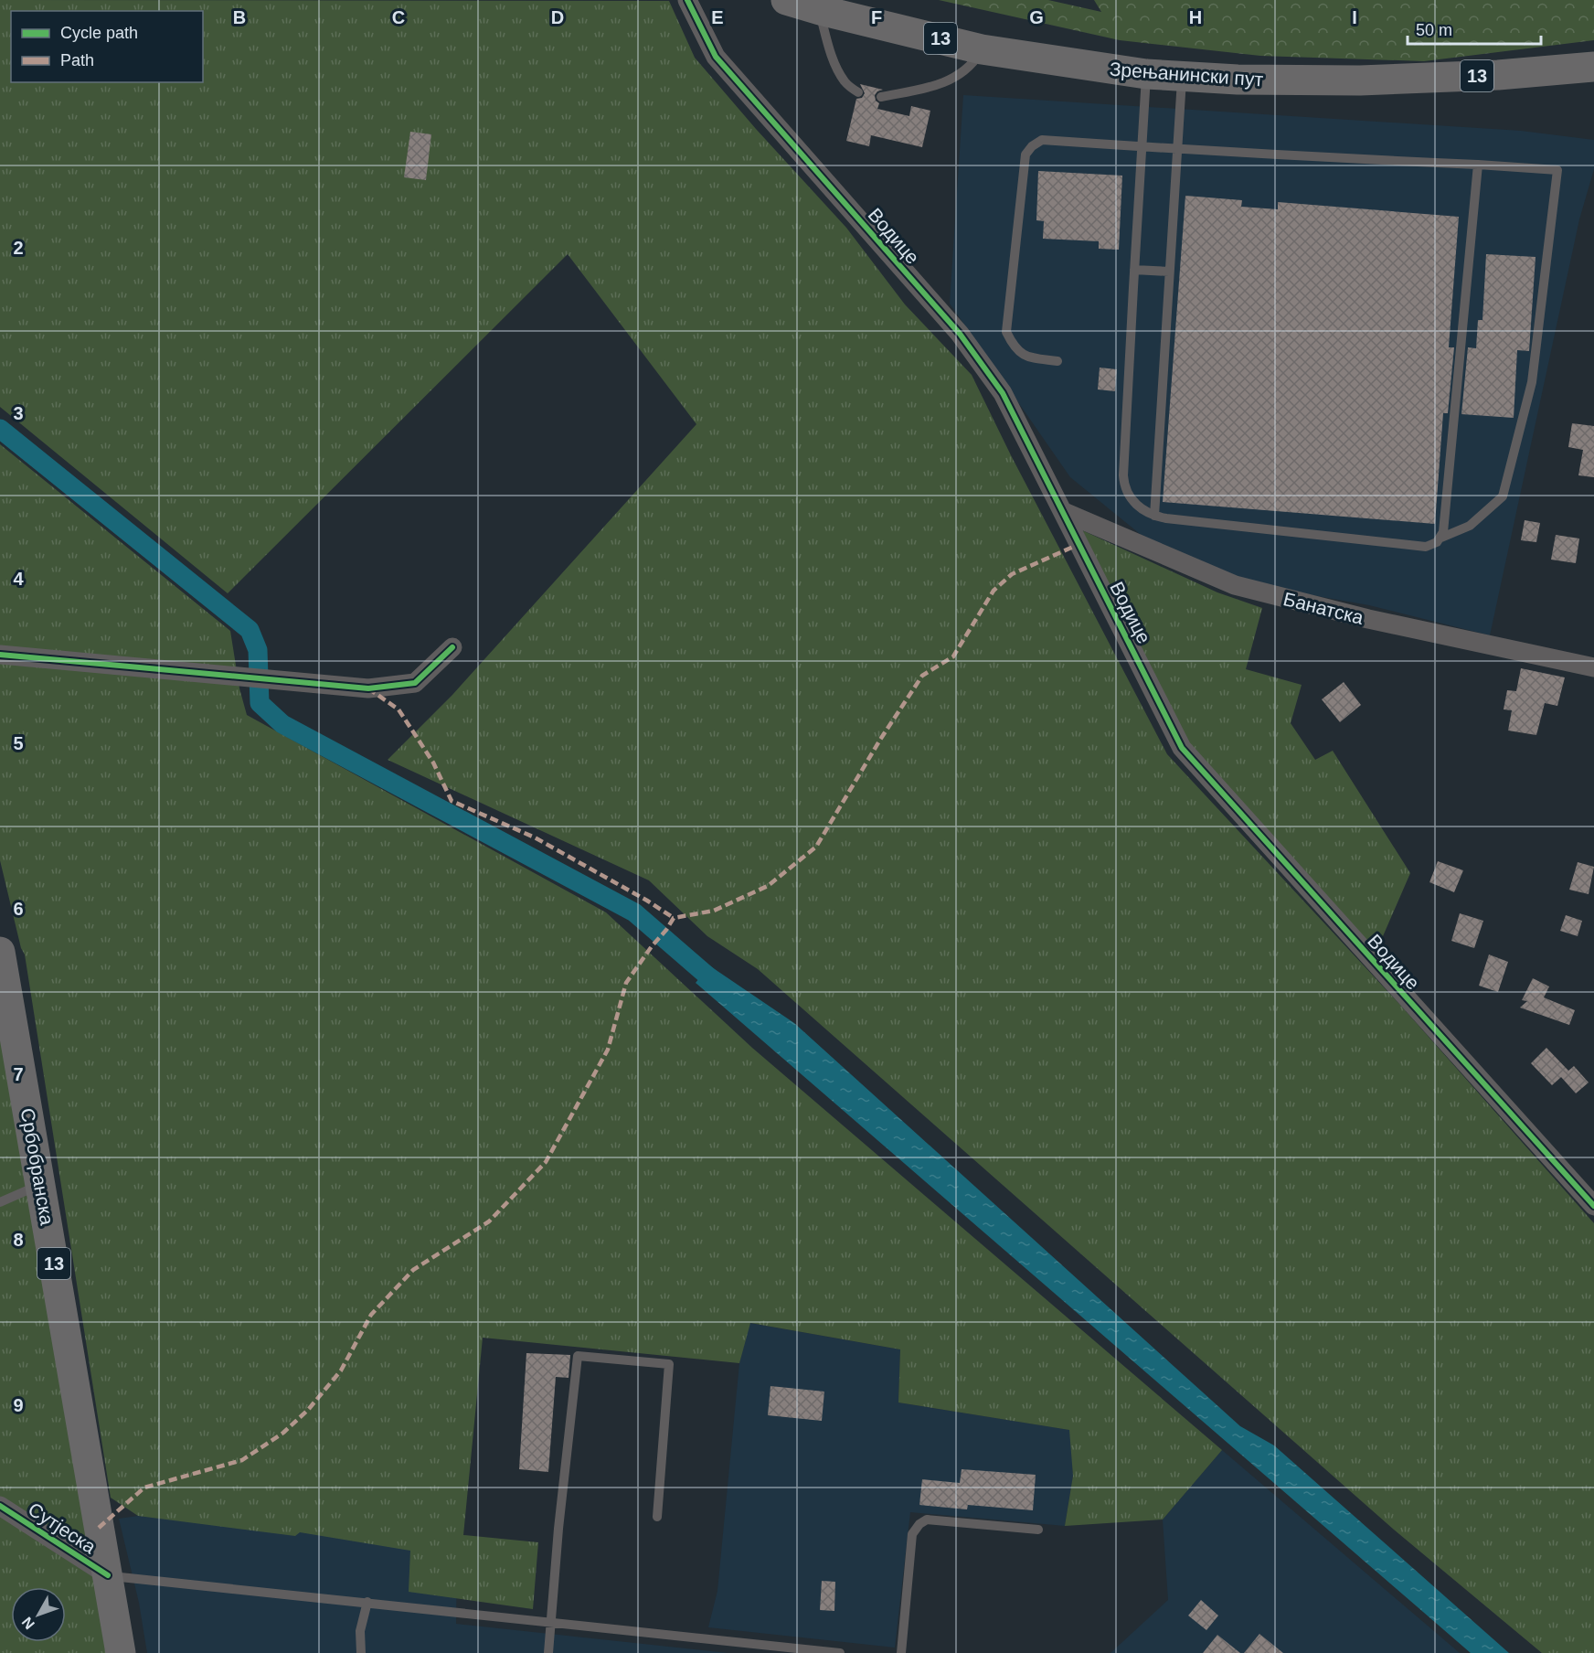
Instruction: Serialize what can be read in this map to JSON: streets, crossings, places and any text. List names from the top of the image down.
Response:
{
  "streets": {
    "main road": ["13", "Зрењанински пут", "Србобранска"],
    "street": ["Водице", "Банатска", "Сутјеска"]
  },
  "crossings": [
    ["13", "Србобранска"],
    ["13", "Сутјеска"],
    ["Водице", "Банатска"],
    ["Србобранска", "Сутјеска"]
  ],
  "legend": ["Cycle path", "Path"],
  "scale_bar": "50 m",
  "north": "bottom left",
  "grid": {
    "columns": [
      "B",
      "C",
      "D",
      "E",
      "F",
      "G",
      "H",
      "I"
    ],
    "rows": [
      "2",
      "3",
      "4",
      "5",
      "6",
      "7",
      "8",
      "9"
    ]
  }
}
